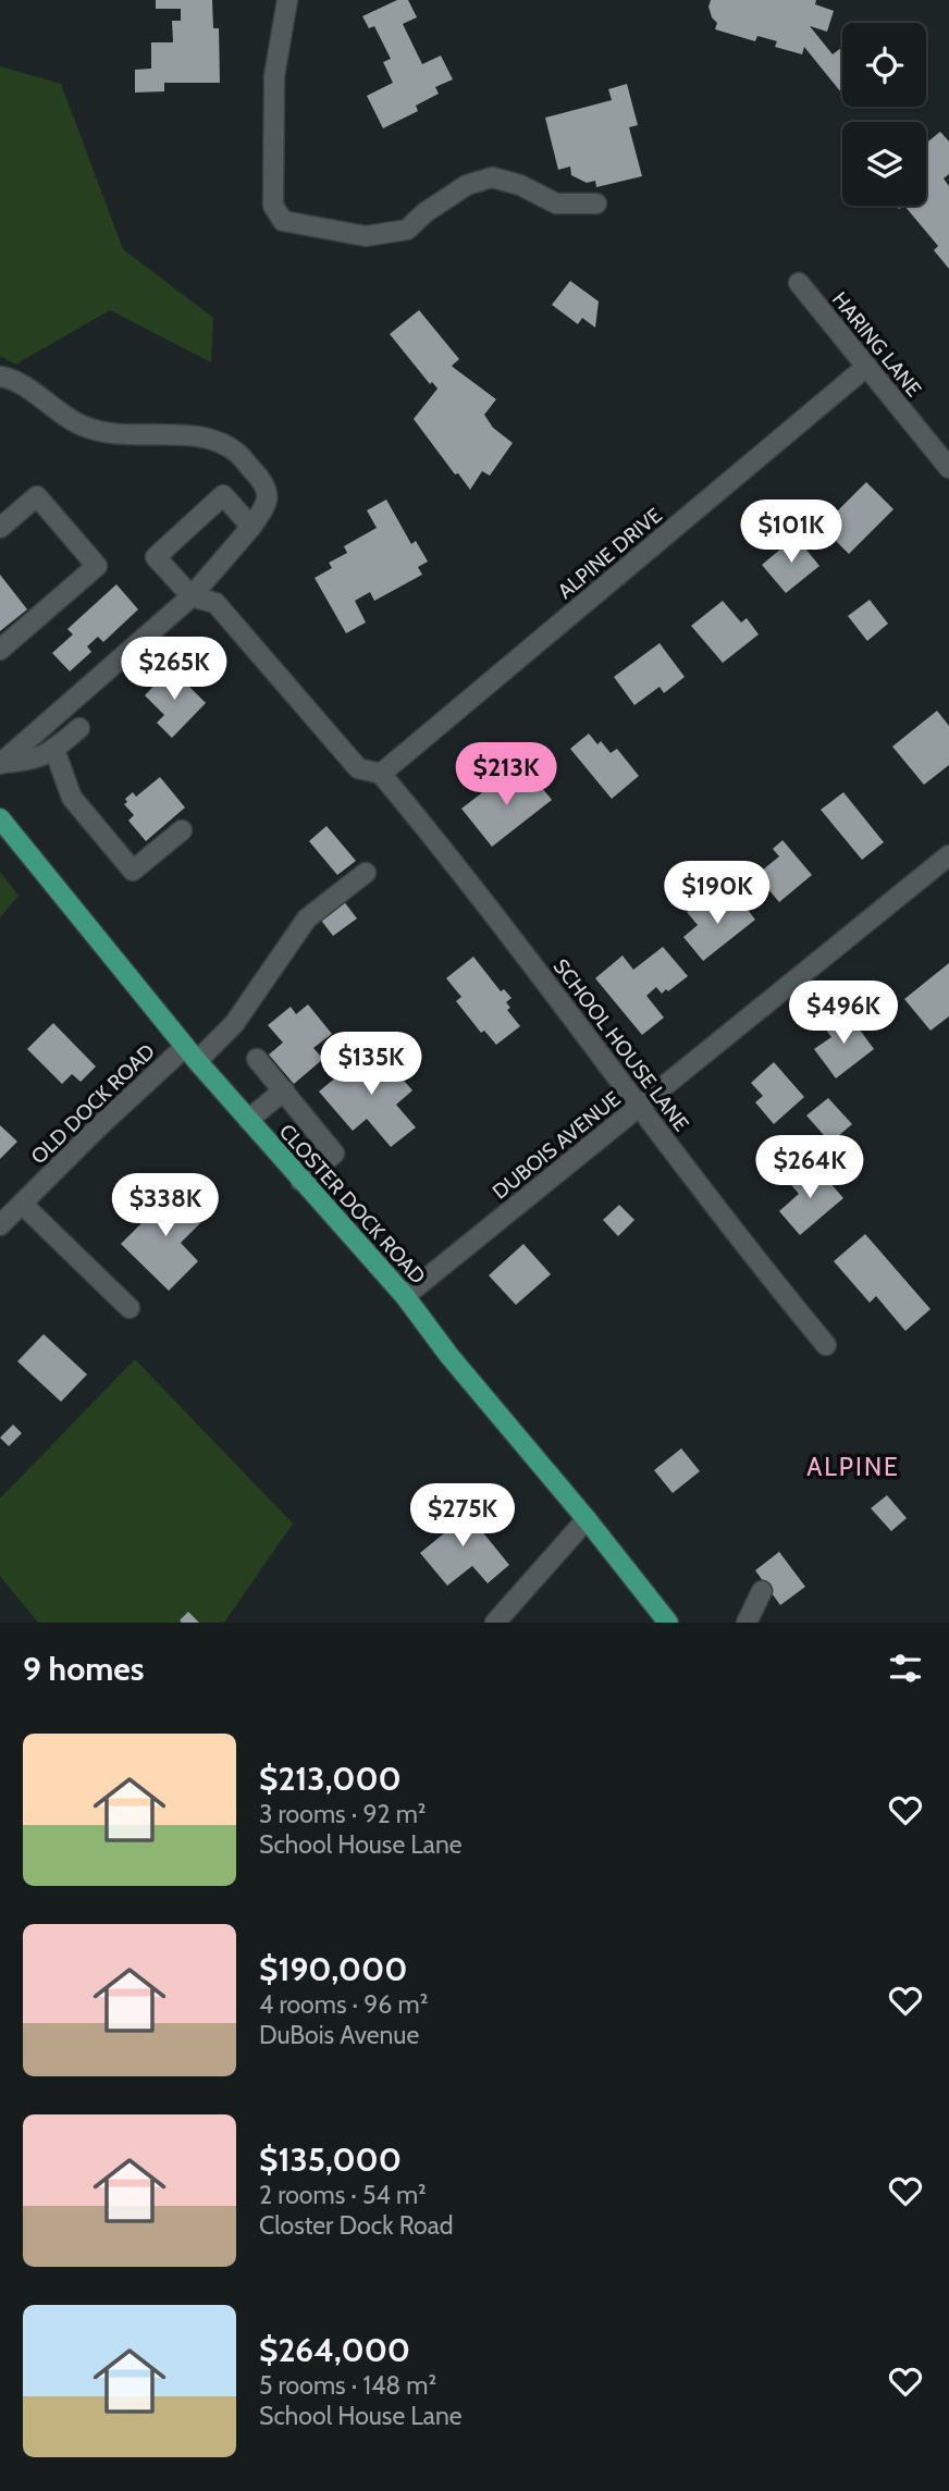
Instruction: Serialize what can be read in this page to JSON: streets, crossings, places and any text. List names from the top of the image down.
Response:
{
  "streets": {
    "main road": ["CLOSTER DOCK ROAD"],
    "street": [
      "HARING LANE",
      "ALPINE DRIVE",
      "SCHOOL HOUSE LANE",
      "OLD DOCK ROAD",
      "DUBOIS AVENUE"
    ]
  },
  "crossings": [
    ["HARING LANE", "ALPINE DRIVE"],
    ["ALPINE DRIVE", "SCHOOL HOUSE LANE"],
    ["SCHOOL HOUSE LANE", "DUBOIS AVENUE"],
    ["OLD DOCK ROAD", "CLOSTER DOCK ROAD"],
    ["DUBOIS AVENUE", "CLOSTER DOCK ROAD"]
  ],
  "districts": ["ALPINE"],
  "page": {
    "price": [
      "$101K",
      "$265K",
      "$213K",
      "$190K",
      "$496K",
      "$135K",
      "$264K",
      "$338K",
      "$275K"
    ],
    "heading": "9 homes",
    "list": [
      {
        "name": "$213,000",
        "note": "3 rooms · 92 m² · School House Lane"
      },
      {
        "name": "$190,000",
        "note": "4 rooms · 96 m² · DuBois Avenue"
      },
      {
        "name": "$135,000",
        "note": "2 rooms · 54 m² · Closter Dock Road"
      },
      {
        "name": "$264,000",
        "note": "5 rooms · 148 m² · School House Lane"
      }
    ]
  }
}
